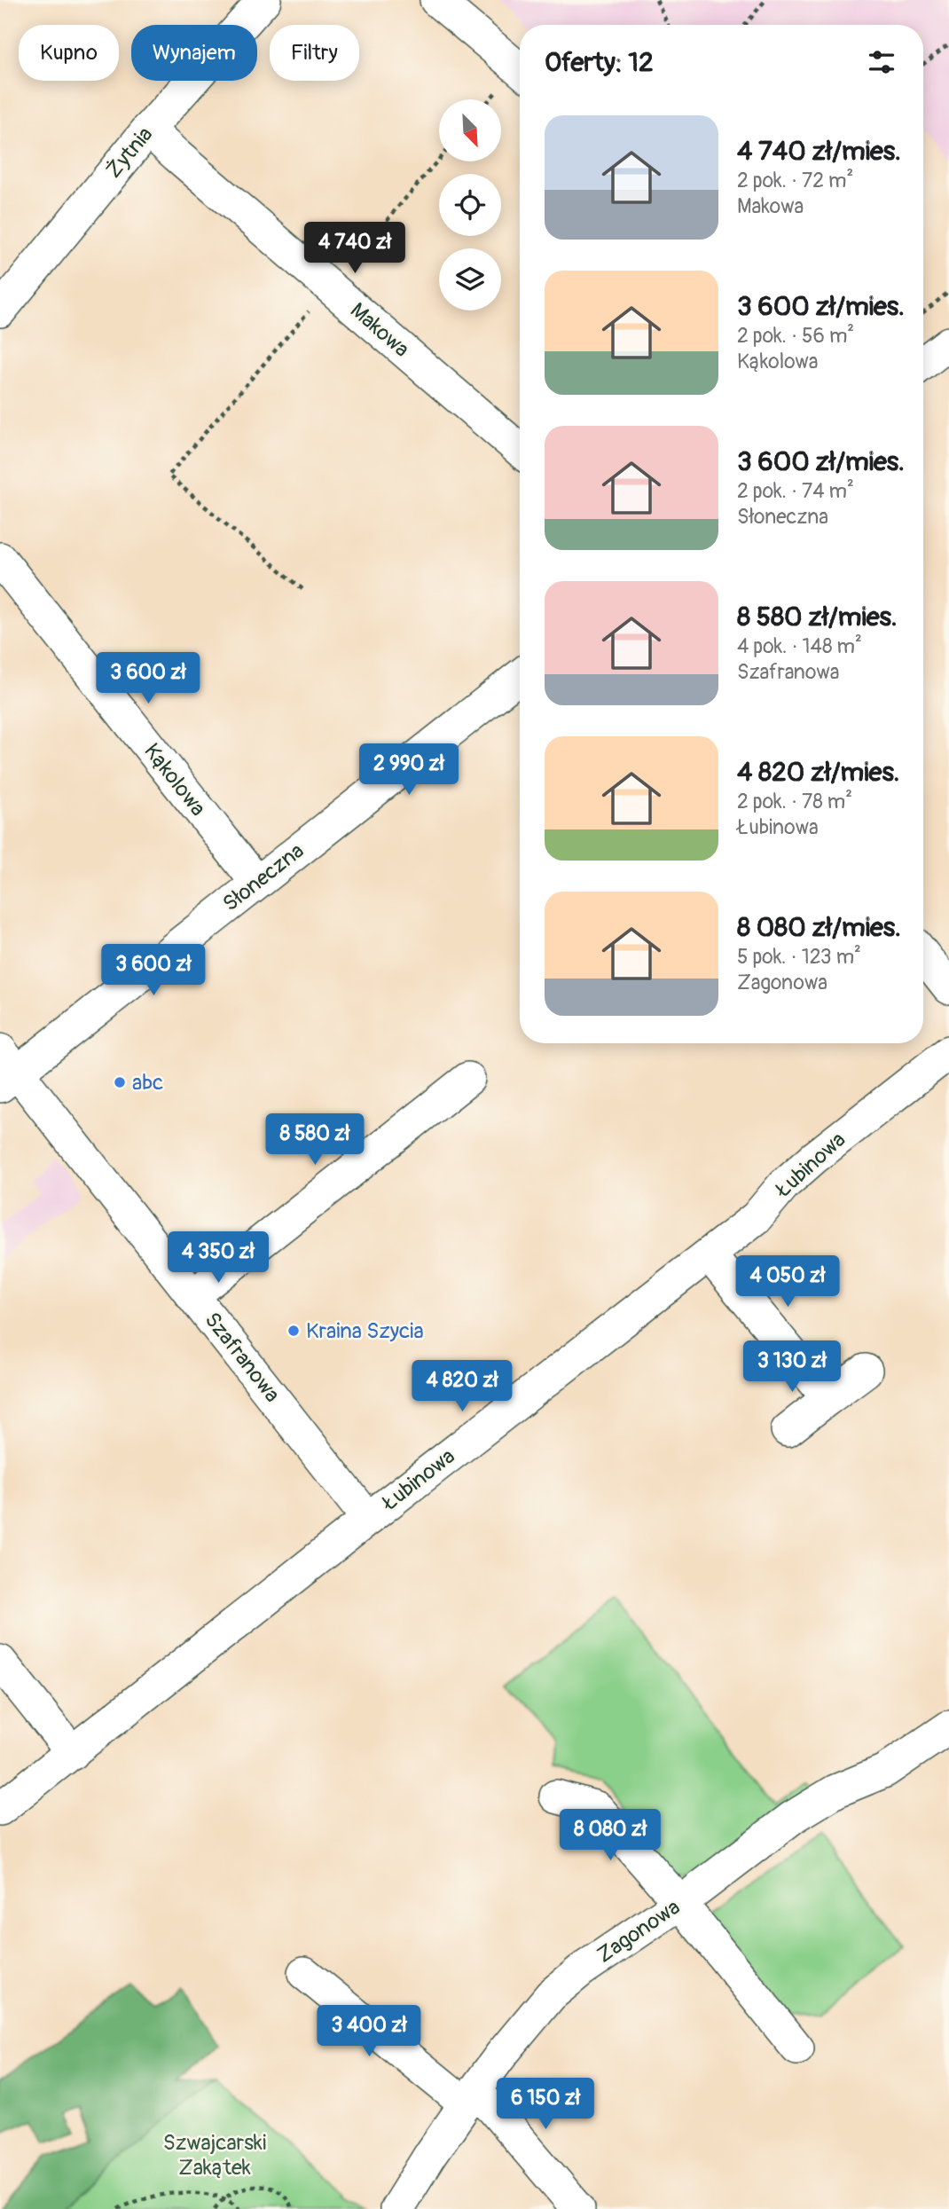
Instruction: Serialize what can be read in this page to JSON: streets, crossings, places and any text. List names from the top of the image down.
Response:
{
  "streets": {
    "street": [
      "Żytnia",
      "Makowa",
      "Kąkolowa",
      "Słoneczna",
      "Łubinowa",
      "Szafranowa",
      "Zagonowa"
    ]
  },
  "crossings": [
    ["Żytnia", "Makowa"],
    ["Kąkolowa", "Słoneczna"],
    ["Słoneczna", "Szafranowa"],
    ["Łubinowa", "Szafranowa"]
  ],
  "parks": ["Szwajcarski Zakątek"],
  "places": ["abc", "Kraina Szycia"],
  "north": "bottom right",
  "page": {
    "chip": ["Kupno", "Wynajem", "Filtry"],
    "heading": "Oferty: 12",
    "list": [
      {
        "name": "4 740 zł/mies.",
        "note": "2 pok. · 72 m² · Makowa"
      },
      {
        "name": "3 600 zł/mies.",
        "note": "2 pok. · 56 m² · Kąkolowa"
      },
      {
        "name": "3 600 zł/mies.",
        "note": "2 pok. · 74 m² · Słoneczna"
      },
      {
        "name": "8 580 zł/mies.",
        "note": "4 pok. · 148 m² · Szafranowa"
      },
      {
        "name": "4 820 zł/mies.",
        "note": "2 pok. · 78 m² · Łubinowa"
      },
      {
        "name": "8 080 zł/mies.",
        "note": "5 pok. · 123 m² · Zagonowa"
      }
    ],
    "price": [
      "4 740 zł",
      "3 600 zł",
      "2 990 zł",
      "3 600 zł",
      "8 580 zł",
      "4 350 zł",
      "4 050 zł",
      "3 130 zł",
      "4 820 zł",
      "8 080 zł",
      "3 400 zł",
      "6 150 zł"
    ]
  }
}
